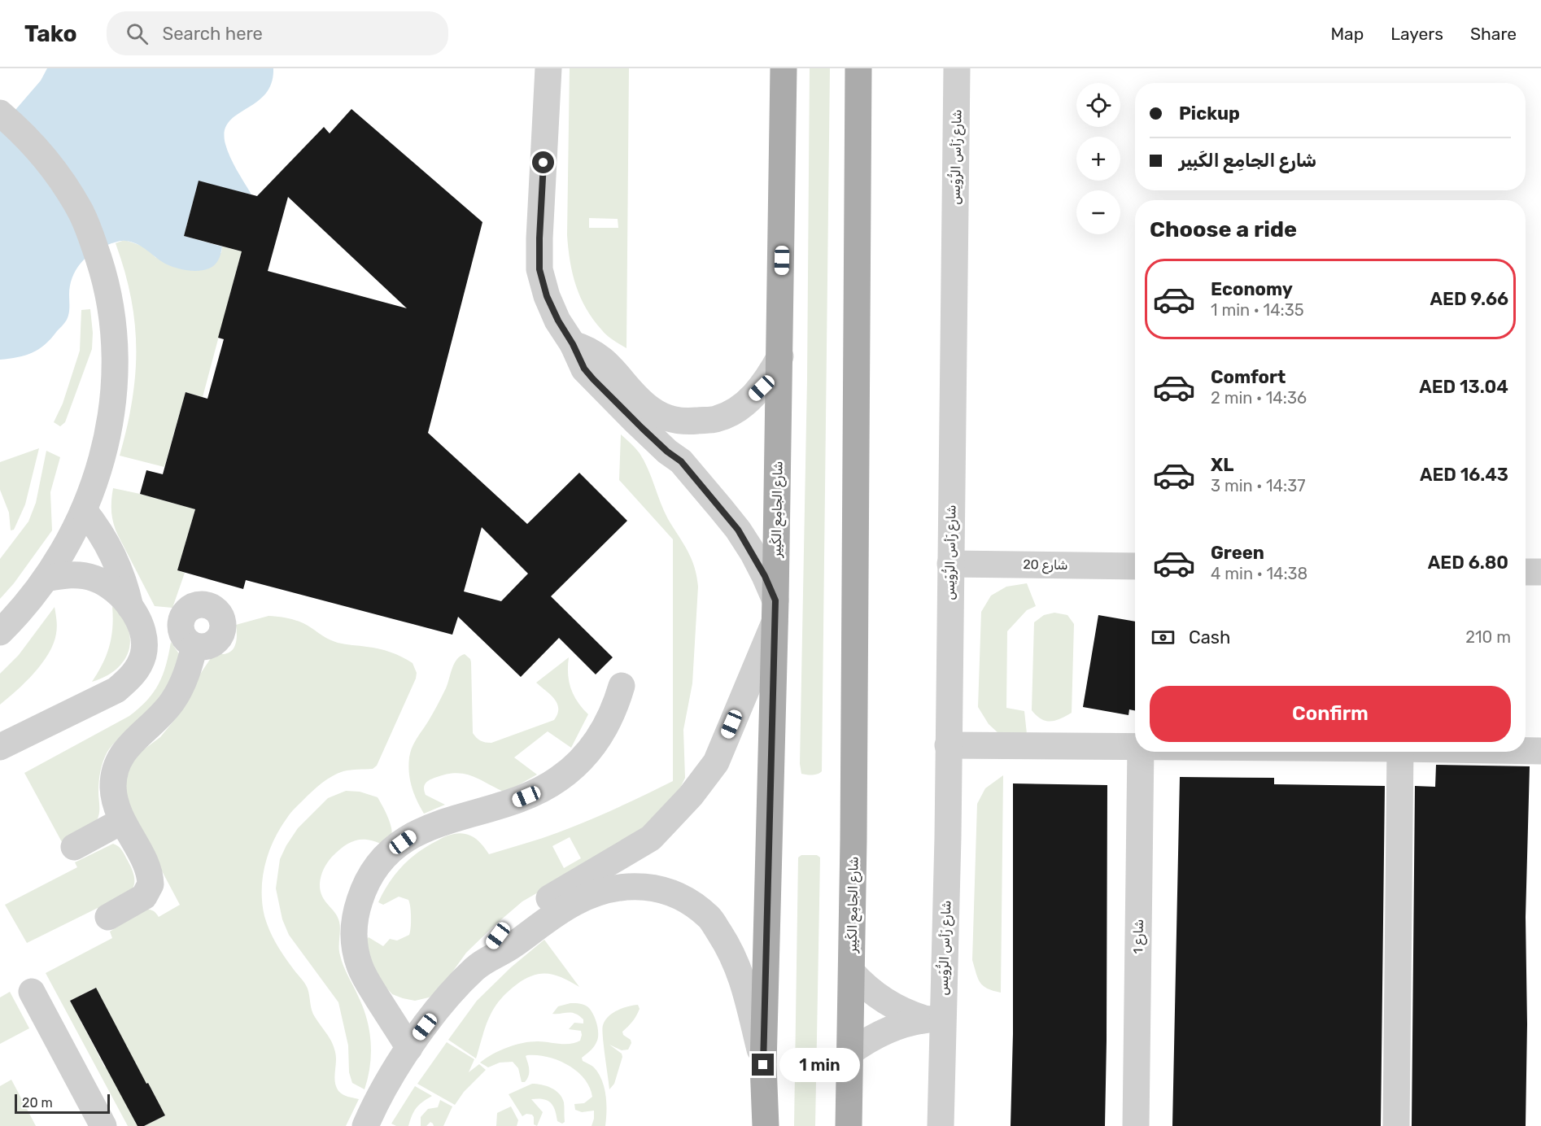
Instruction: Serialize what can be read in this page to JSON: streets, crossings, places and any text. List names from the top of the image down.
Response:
{
  "streets": {
    "main road": ["شارع الجامِع الكَبِير"],
    "street": ["شارع رَأس الرُّوَيس", "شارع 20", "شارع 1"]
  },
  "crossings": [
    ["شارع رَأس الرُّوَيس", "شارع 20"]
  ],
  "scale_bar": "20 m",
  "page": {
    "header": "Tako",
    "search": "Search here",
    "nav": ["Map", "Layers", "Share"],
    "map_buttons": ["+", "−"],
    "banner": ["Pickup", "شارع الجامِع الكَبِير"],
    "heading": "Choose a ride",
    "list": [
      {
        "name": "Economy",
        "note": "1 min · 14:35",
        "value": "AED 9.66"
      },
      {
        "name": "Comfort",
        "note": "2 min · 14:36",
        "value": "AED 13.04"
      },
      {
        "name": "XL",
        "note": "3 min · 14:37",
        "value": "AED 16.43"
      },
      {
        "name": "Green",
        "note": "4 min · 14:38",
        "value": "AED 6.80"
      }
    ],
    "pay": ["Cash", "210 m"],
    "buttons": "Confirm",
    "bubble": "1 min",
    "scale": "20 m"
  }
}
